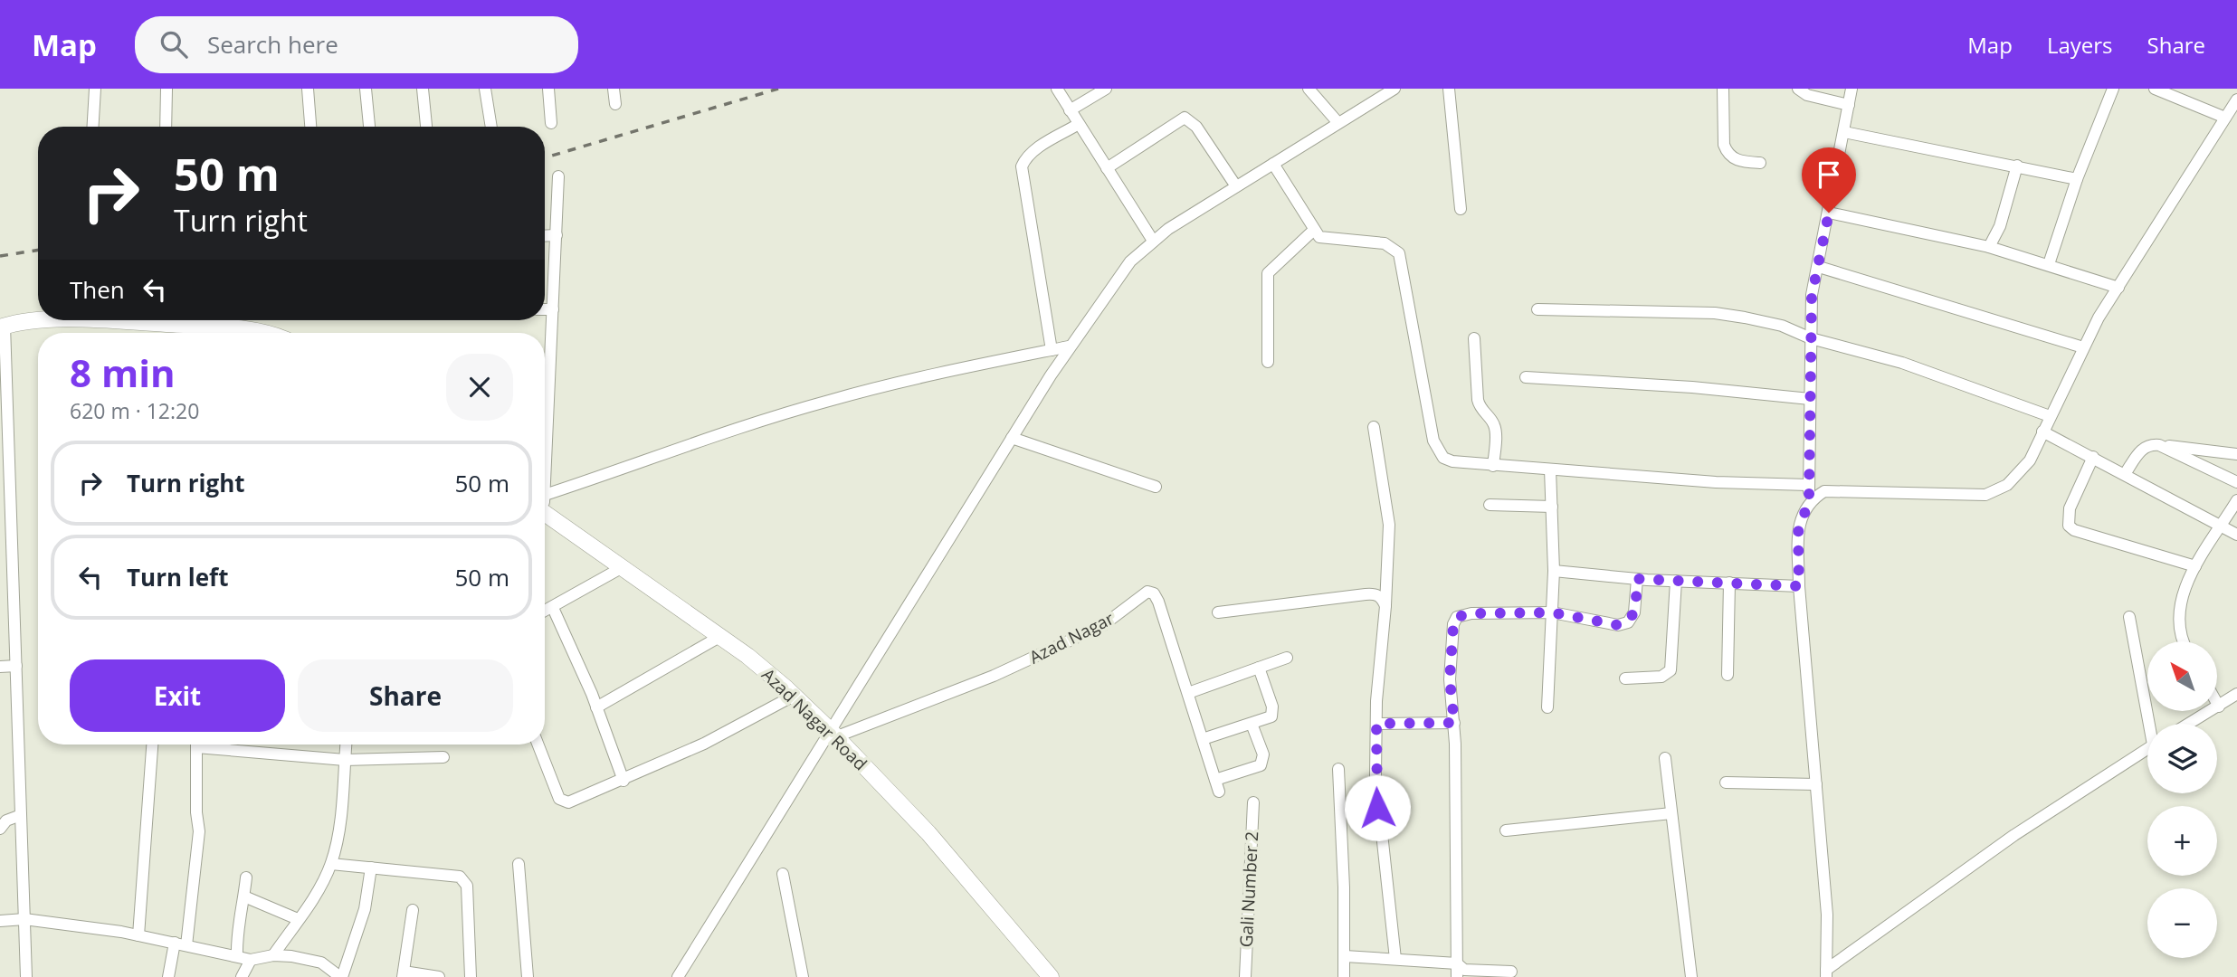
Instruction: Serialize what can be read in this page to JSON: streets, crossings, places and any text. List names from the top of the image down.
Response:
{
  "streets": {
    "street": ["Azad Nagar", "Azad Nagar Road", "Gali Number 2"]
  },
  "crossings": [
    ["Azad Nagar", "Azad Nagar Road"]
  ],
  "north": "top left",
  "page": {
    "header": "Map",
    "search": "Search here",
    "nav": ["Map", "Layers", "Share"],
    "turn": ["50 m", "Turn right"],
    "then": "Then",
    "heading": ["8 min", "620 m · 12:20"],
    "list": [
      {
        "name": "Turn right",
        "value": "50 m"
      },
      {
        "name": "Turn left",
        "value": "50 m"
      }
    ],
    "map_buttons": ["+", "−"],
    "buttons": ["Exit", "Share"]
  }
}
